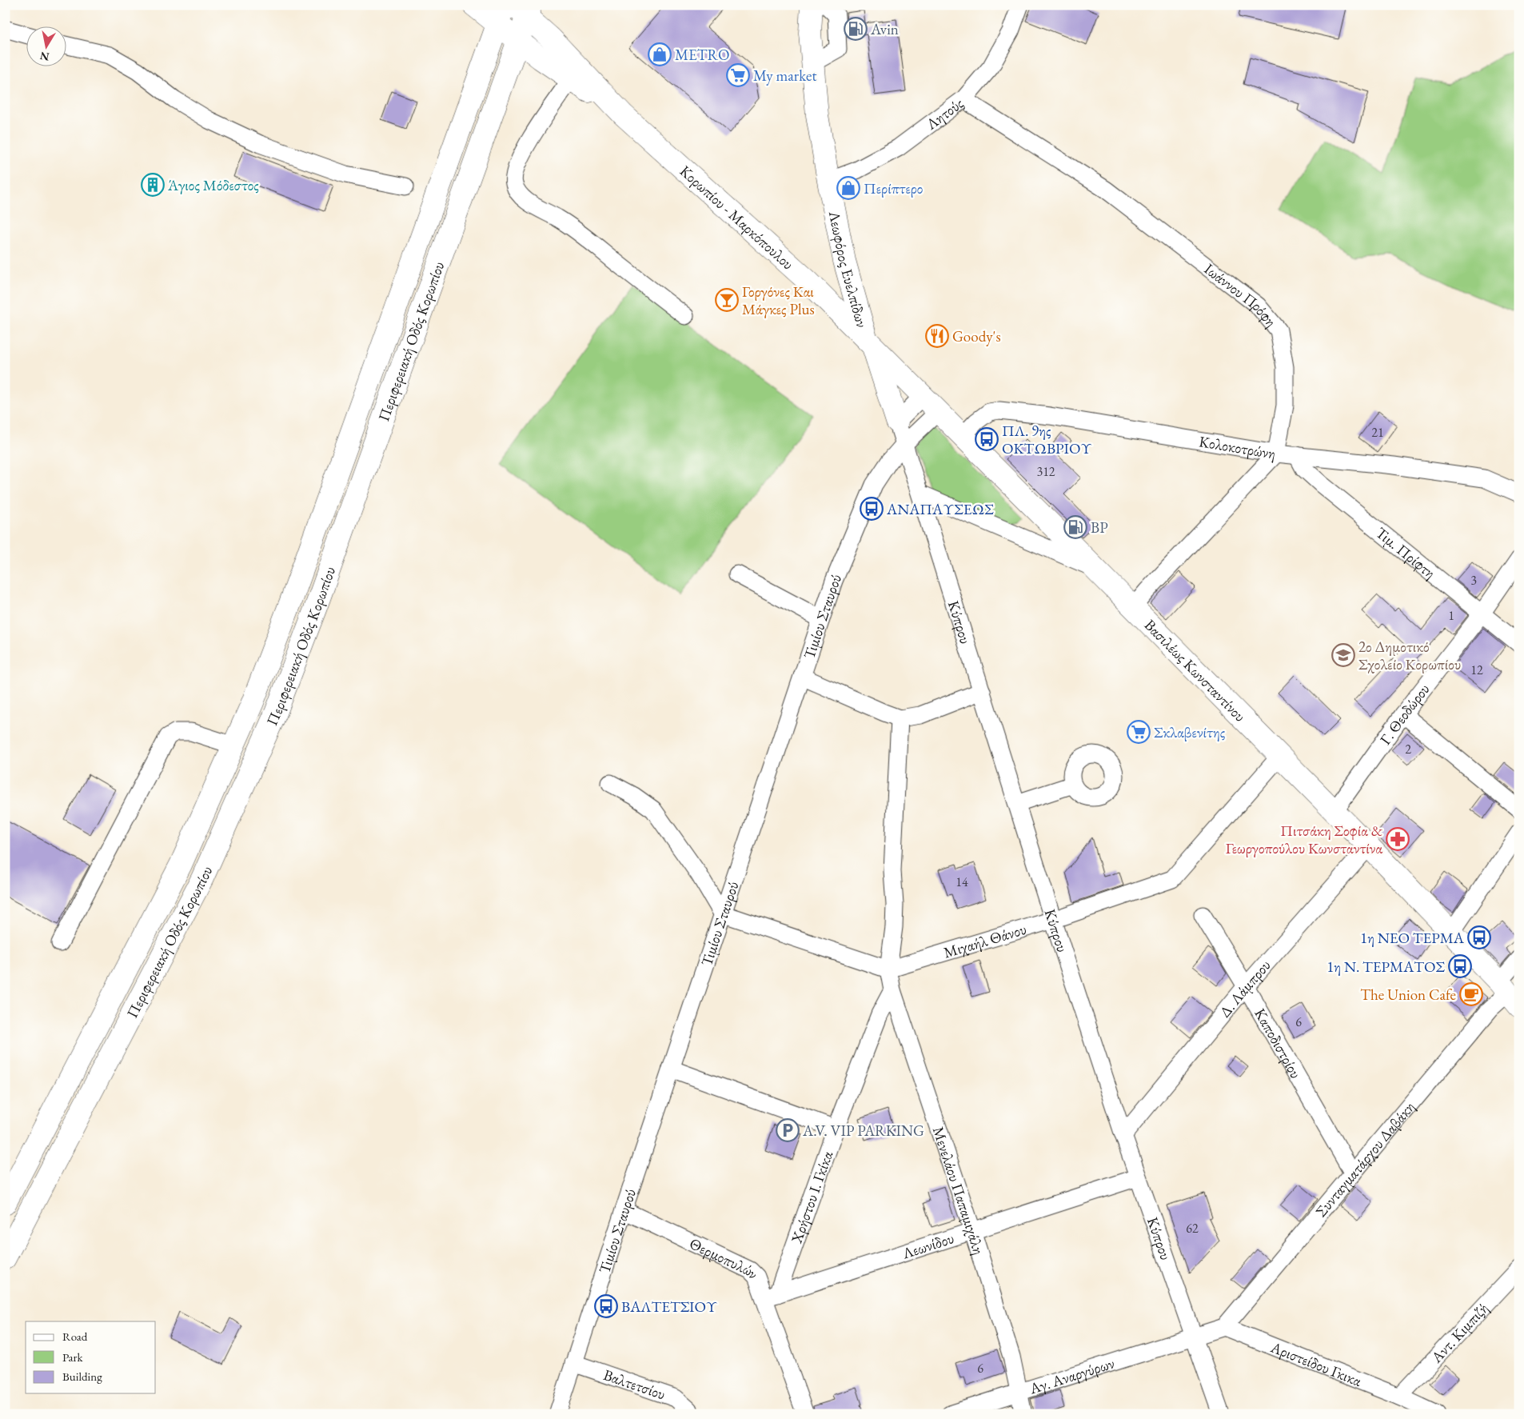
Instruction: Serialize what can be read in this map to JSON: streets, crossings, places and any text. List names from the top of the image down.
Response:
{
  "streets": {
    "main road": [
      "Κορωπίου - Μαρκόπουλου",
      "Λεωφόρος Ευελπίδων",
      "Περιφερειακή Οδός Κορωπίου",
      "Βασιλέως Κωνσταντίνου"
    ],
    "street": [
      "Λητούς",
      "Ιωάννου Πρόφη",
      "Κολοκοτρώνη",
      "Τιμ. Πρίφτη",
      "Τιμίου Σταυρού",
      "Κύπρου",
      "Γ. Θεοδώρου",
      "Μιχαήλ Θάνου",
      "Δ. Λάμπρου",
      "Καποδιστρίου",
      "Συνταγματάρχου Δαβάκη",
      "Μενελάου Παπαμιχάλη",
      "Χρήστου Ι. Γκίκα",
      "Λεωνίδου",
      "Θερμοπυλών",
      "Αντ. Κιμπιζή",
      "Αριστείδου Γκικα",
      "Αγ. Αναργύρων",
      "Βαλτετσίου"
    ]
  },
  "crossings": [
    ["Λητούς", "Λεωφόρος Ευελπίδων"],
    ["Λητούς", "Ιωάννου Πρόφη"],
    ["Κορωπίου - Μαρκόπουλου", "Λεωφόρος Ευελπίδων"],
    ["Κορωπίου - Μαρκόπουλου", "Περιφερειακή Οδός Κορωπίου"],
    ["Κορωπίου - Μαρκόπουλου", "Βασιλέως Κωνσταντίνου"],
    ["Λεωφόρος Ευελπίδων", "Κύπρου"],
    ["Λεωφόρος Ευελπίδων", "Βασιλέως Κωνσταντίνου"],
    ["Ιωάννου Πρόφη", "Κολοκοτρώνη"],
    ["Κολοκοτρώνη", "Τιμ. Πρίφτη"],
    ["Κολοκοτρώνη", "Βασιλέως Κωνσταντίνου"],
    ["Τιμ. Πρίφτη", "Γ. Θεοδώρου"],
    ["Τιμίου Σταυρού", "Κύπρου"],
    ["Τιμίου Σταυρού", "Βασιλέως Κωνσταντίνου"],
    ["Τιμίου Σταυρού", "Θερμοπυλών"],
    ["Τιμίου Σταυρού", "Βαλτετσίου"],
    ["Κύπρου", "Μιχαήλ Θάνου"],
    ["Κύπρου", "Δ. Λάμπρου"],
    ["Κύπρου", "Λεωνίδου"],
    ["Κύπρου", "Αγ. Αναργύρων"],
    ["Βασιλέως Κωνσταντίνου", "Γ. Θεοδώρου"],
    ["Βασιλέως Κωνσταντίνου", "Μιχαήλ Θάνου"],
    ["Βασιλέως Κωνσταντίνου", "Δ. Λάμπρου"],
    ["Βασιλέως Κωνσταντίνου", "Συνταγματάρχου Δαβάκη"],
    ["Μιχαήλ Θάνου", "Μενελάου Παπαμιχάλη"],
    ["Δ. Λάμπρου", "Καποδιστρίου"],
    ["Καποδιστρίου", "Συνταγματάρχου Δαβάκη"],
    ["Συνταγματάρχου Δαβάκη", "Αριστείδου Γκικα"],
    ["Μενελάου Παπαμιχάλη", "Χρήστου Ι. Γκίκα"],
    ["Μενελάου Παπαμιχάλη", "Λεωνίδου"],
    ["Μενελάου Παπαμιχάλη", "Αγ. Αναργύρων"],
    ["Χρήστου Ι. Γκίκα", "Λεωνίδου"],
    ["Χρήστου Ι. Γκίκα", "Θερμοπυλών"],
    ["Λεωνίδου", "Θερμοπυλών"],
    ["Αντ. Κιμπιζή", "Αριστείδου Γκικα"]
  ],
  "places": {
    "fuel station": ["Avin", "BP"],
    "shop": ["METRO", "Περίπτερο"],
    "supermarket": ["My market", "Σκλαβενίτης"],
    "building": ["Άγιος Μόδεστος"],
    "bar": ["Γοργόνες Και Μάγκες Plus"],
    "restaurant": ["Goody's"],
    "bus stop": [
      "ΠΛ. 9ης ΟΚΤΩΒΡΙΟΥ",
      "ΑΝΑΠΑΥΣΕΩΣ",
      "1η ΝΕΟ ΤΕΡΜΑ",
      "1η Ν. ΤΕΡΜΑΤΟΣ",
      "ΒΑΛΤΕΤΣΙΟΥ"
    ],
    "school or university": ["2ο Δημοτικό Σχολείο Κορωπίου"],
    "pharmacy": ["Πιτσάκη Σοφία & Γεωργοπούλου Κωνσταντίνα"],
    "cafe": ["The Union Cafe"],
    "parking": ["A.V. VIP PARKING"]
  },
  "house_numbers": [
    "21",
    "312",
    "3",
    "1",
    "12",
    "2",
    "14",
    "6",
    "62",
    "6"
  ],
  "legend": ["Road", "Park", "Building"],
  "north": "bottom"
}
